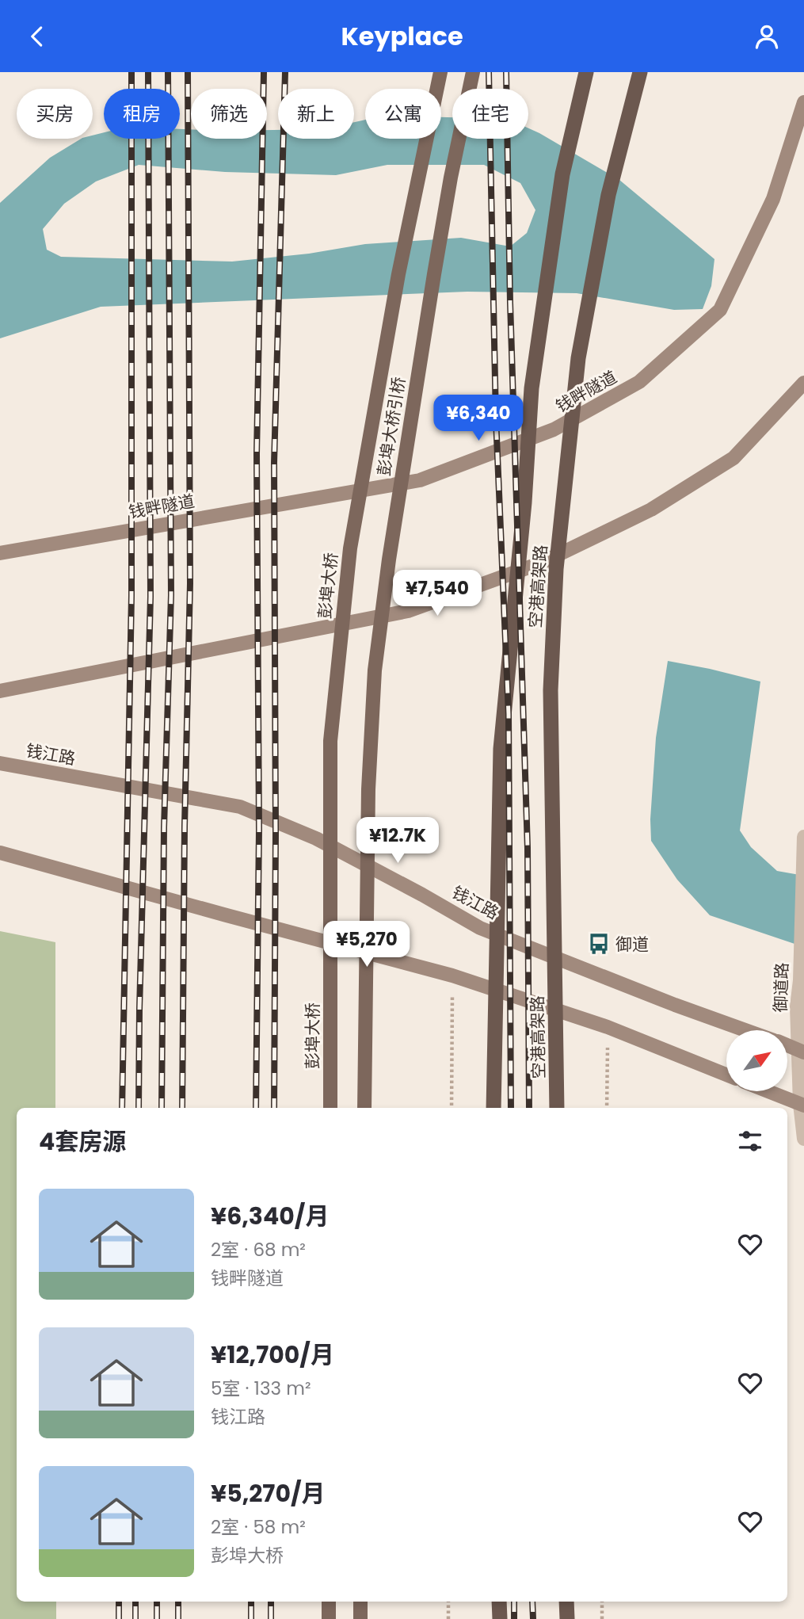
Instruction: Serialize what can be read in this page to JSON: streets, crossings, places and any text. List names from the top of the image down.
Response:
{
  "streets": {
    "highway": ["空港高架路"],
    "main road": [
      "钱畔隧道",
      "彭埠大桥引桥",
      "彭埠大桥",
      "钱江路"
    ],
    "street": ["御道路"]
  },
  "crossings": [
    ["钱江路", "御道路"]
  ],
  "places": {
    "bus stop": ["御道"]
  },
  "north": "top right",
  "page": {
    "header": "Keyplace",
    "chip": [
      "买房",
      "租房",
      "筛选",
      "新上",
      "公寓",
      "住宅"
    ],
    "price": [
      "¥6,340",
      "¥7,540",
      "¥12.7K",
      "¥5,270"
    ],
    "heading": "4套房源",
    "list": [
      {
        "name": "¥6,340/月",
        "note": "2室 · 68 m² · 钱畔隧道"
      },
      {
        "name": "¥12,700/月",
        "note": "5室 · 133 m² · 钱江路"
      },
      {
        "name": "¥5,270/月",
        "note": "2室 · 58 m² · 彭埠大桥"
      }
    ]
  }
}
